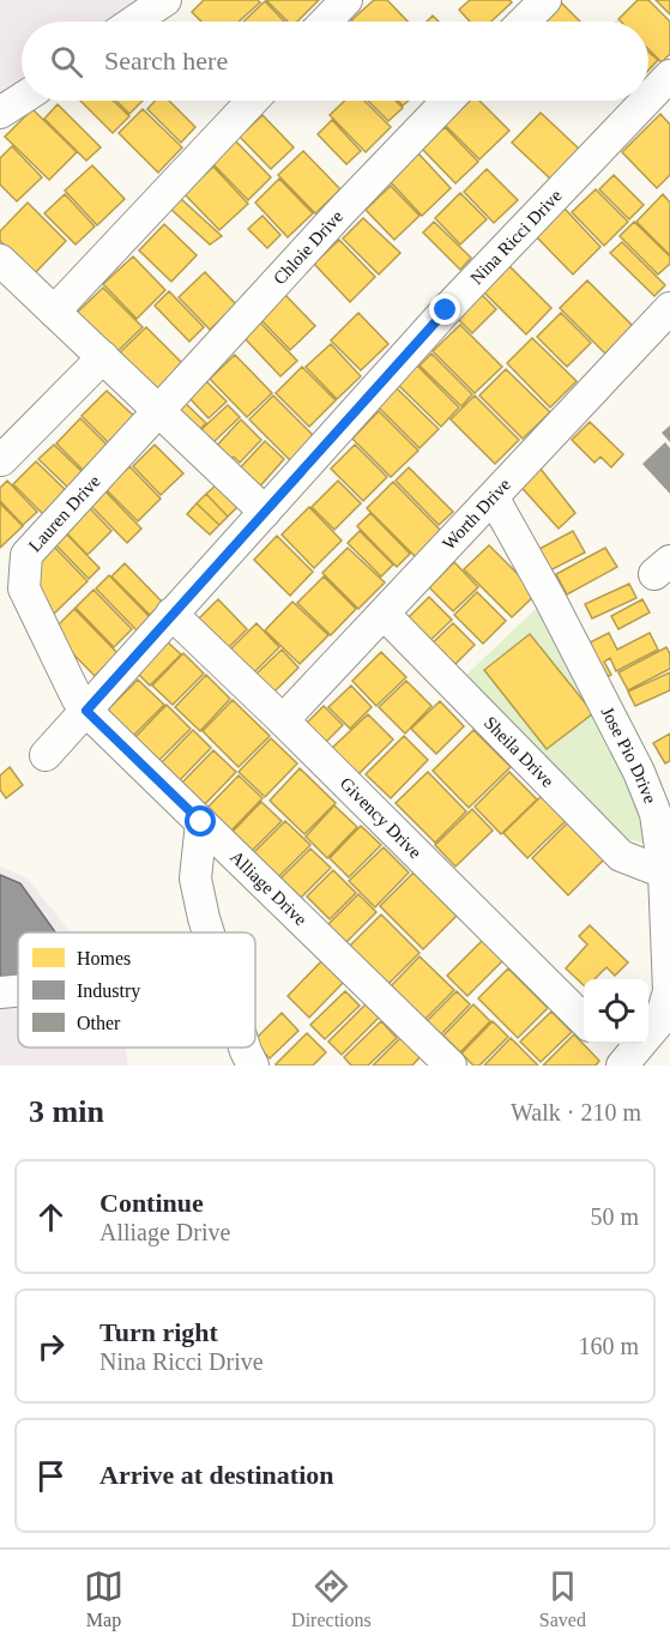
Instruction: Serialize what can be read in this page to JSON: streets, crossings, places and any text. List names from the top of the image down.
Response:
{
  "streets": {
    "street": [
      "Nina Ricci Drive",
      "Chloie Drive",
      "Lauren Drive",
      "Worth Drive",
      "Sheila Drive",
      "Jose Pio Drive",
      "Givency Drive",
      "Alliage Drive"
    ]
  },
  "crossings": [
    ["Nina Ricci Drive", "Lauren Drive"],
    ["Nina Ricci Drive", "Givency Drive"],
    ["Nina Ricci Drive", "Alliage Drive"],
    ["Chloie Drive", "Lauren Drive"],
    ["Lauren Drive", "Alliage Drive"],
    ["Worth Drive", "Sheila Drive"],
    ["Worth Drive", "Jose Pio Drive"],
    ["Worth Drive", "Givency Drive"],
    ["Sheila Drive", "Jose Pio Drive"]
  ],
  "legend": ["Homes", "Industry", "Other"],
  "page": {
    "search": "Search here",
    "heading": ["3 min", "Walk · 210 m"],
    "list": [
      ["Continue", "Alliage Drive", "50 m"],
      ["Turn right", "Nina Ricci Drive", "160 m"],
      "Arrive at destination"
    ],
    "nav": ["Map", "Directions", "Saved"]
  }
}
